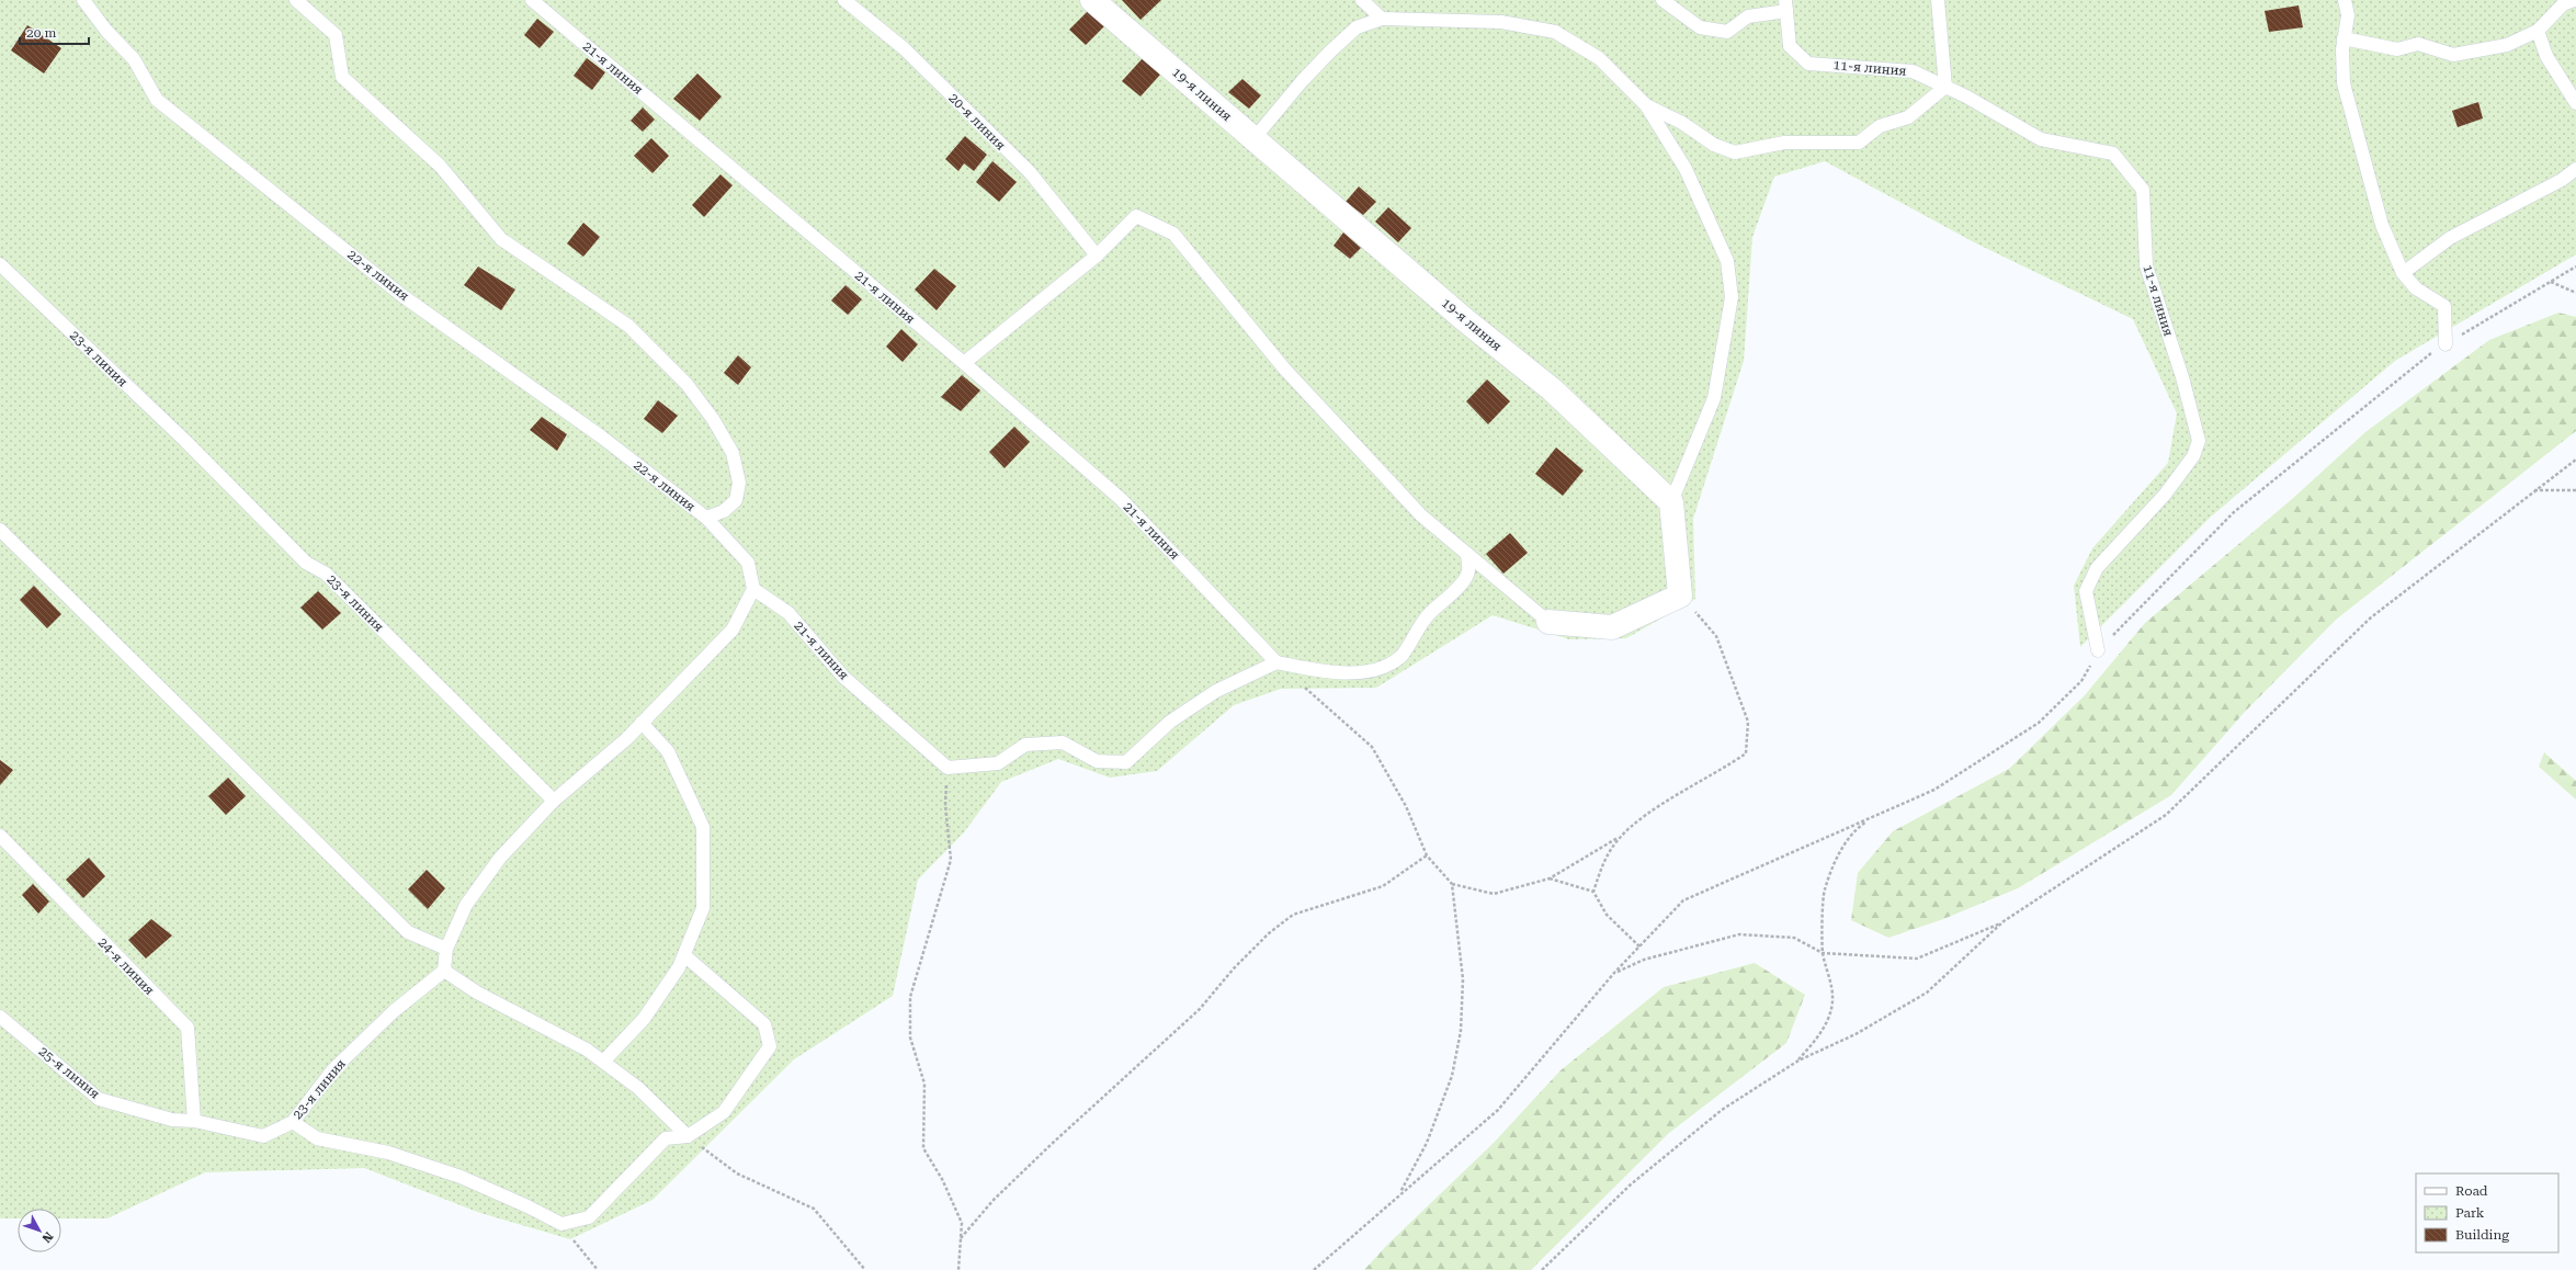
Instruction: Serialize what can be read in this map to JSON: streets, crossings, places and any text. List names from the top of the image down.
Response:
{
  "streets": {
    "street": ["19-я линия"],
    "lane": [
      "21-я линия",
      "11-я линия",
      "20-я линия",
      "22-я линия",
      "23-я линия",
      "24-я линия",
      "25-я линия"
    ]
  },
  "crossings": [
    ["21-я линия", "22-я линия"],
    ["23-я линия", "24-я линия"],
    ["23-я линия", "25-я линия"]
  ],
  "legend": ["Road", "Park", "Building"],
  "scale_bar": "20 m",
  "north": "bottom right"
}
